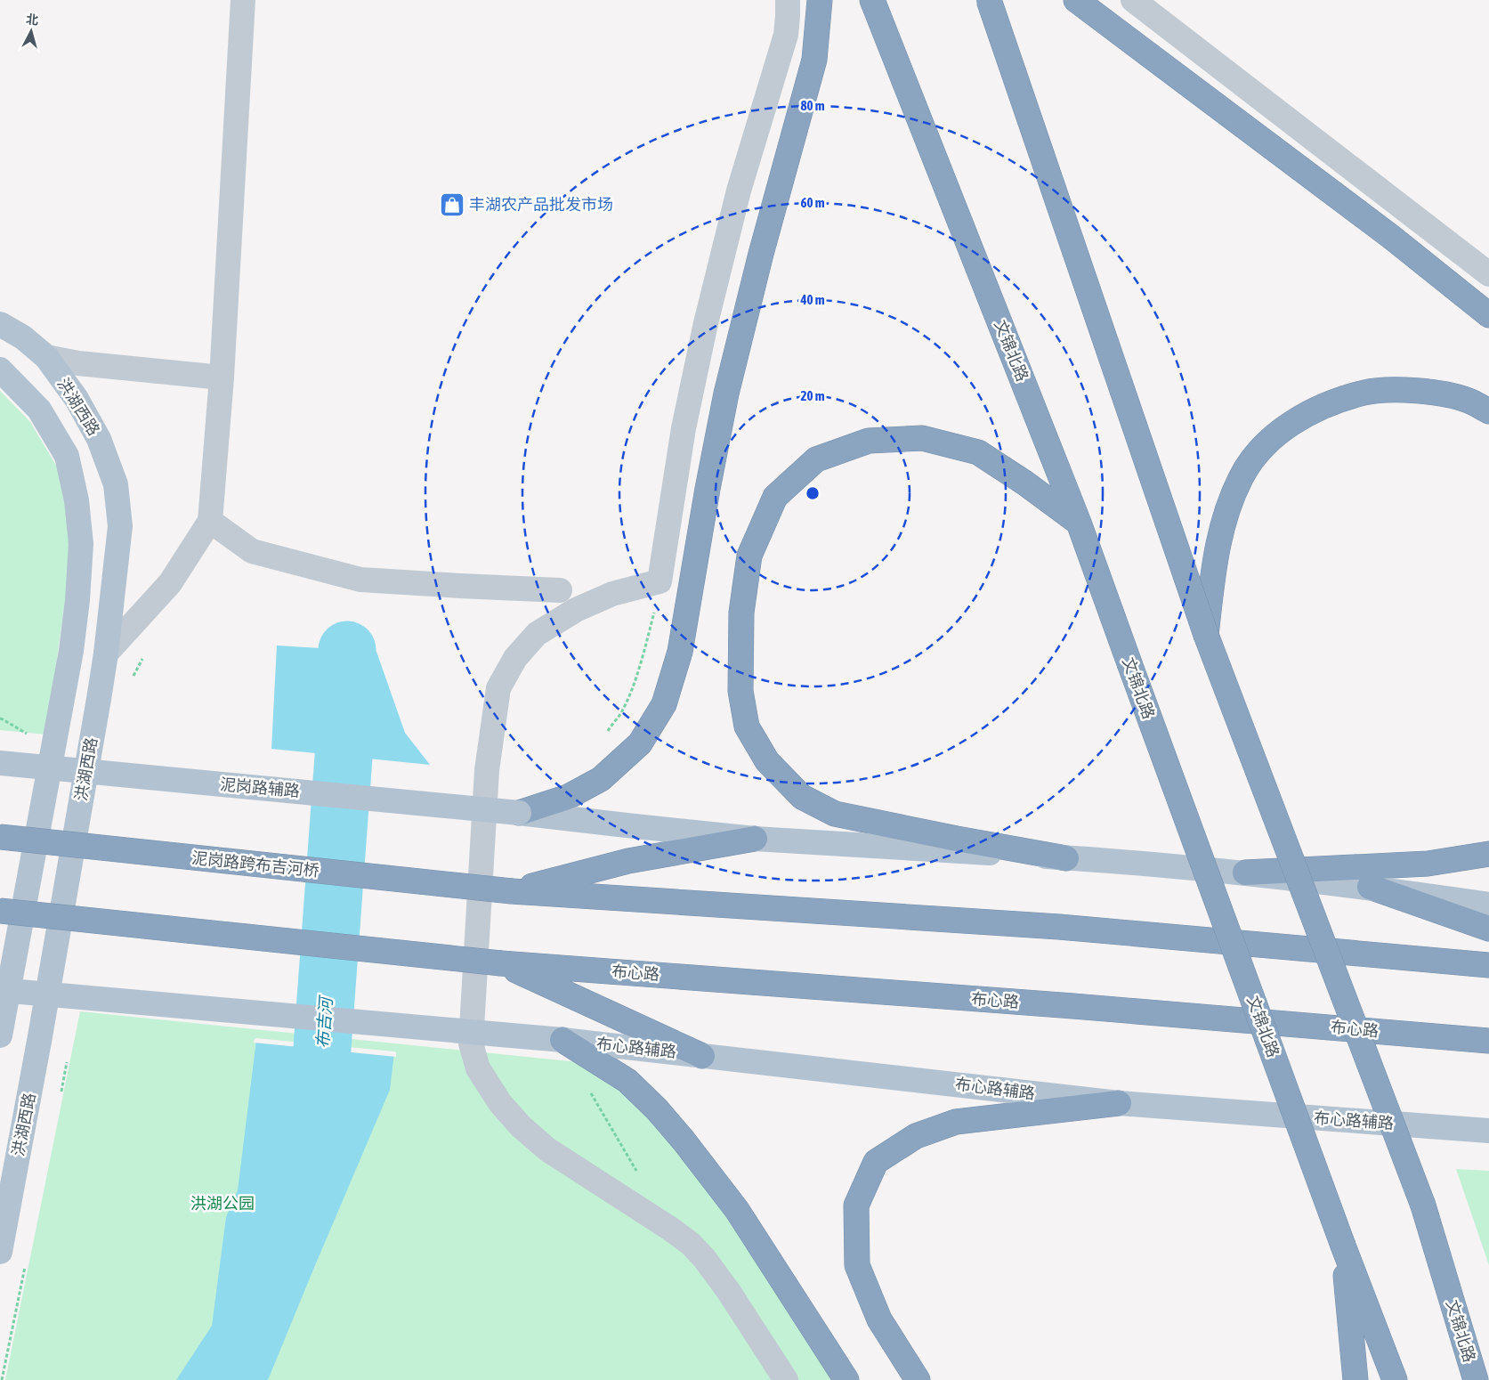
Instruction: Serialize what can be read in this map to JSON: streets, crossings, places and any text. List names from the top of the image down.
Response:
{
  "streets": {
    "highway": ["文锦北路", "泥岗路跨布吉河桥", "布心路"],
    "main road": ["洪湖西路", "泥岗路辅路", "布心路辅路"]
  },
  "water": ["布吉河"],
  "parks": ["洪湖公园"],
  "places": {
    "shop": ["丰湖农产品批发市场"]
  },
  "north": "top",
  "rings": [
    "80 m",
    "60 m",
    "40 m",
    "20 m"
  ]
}
